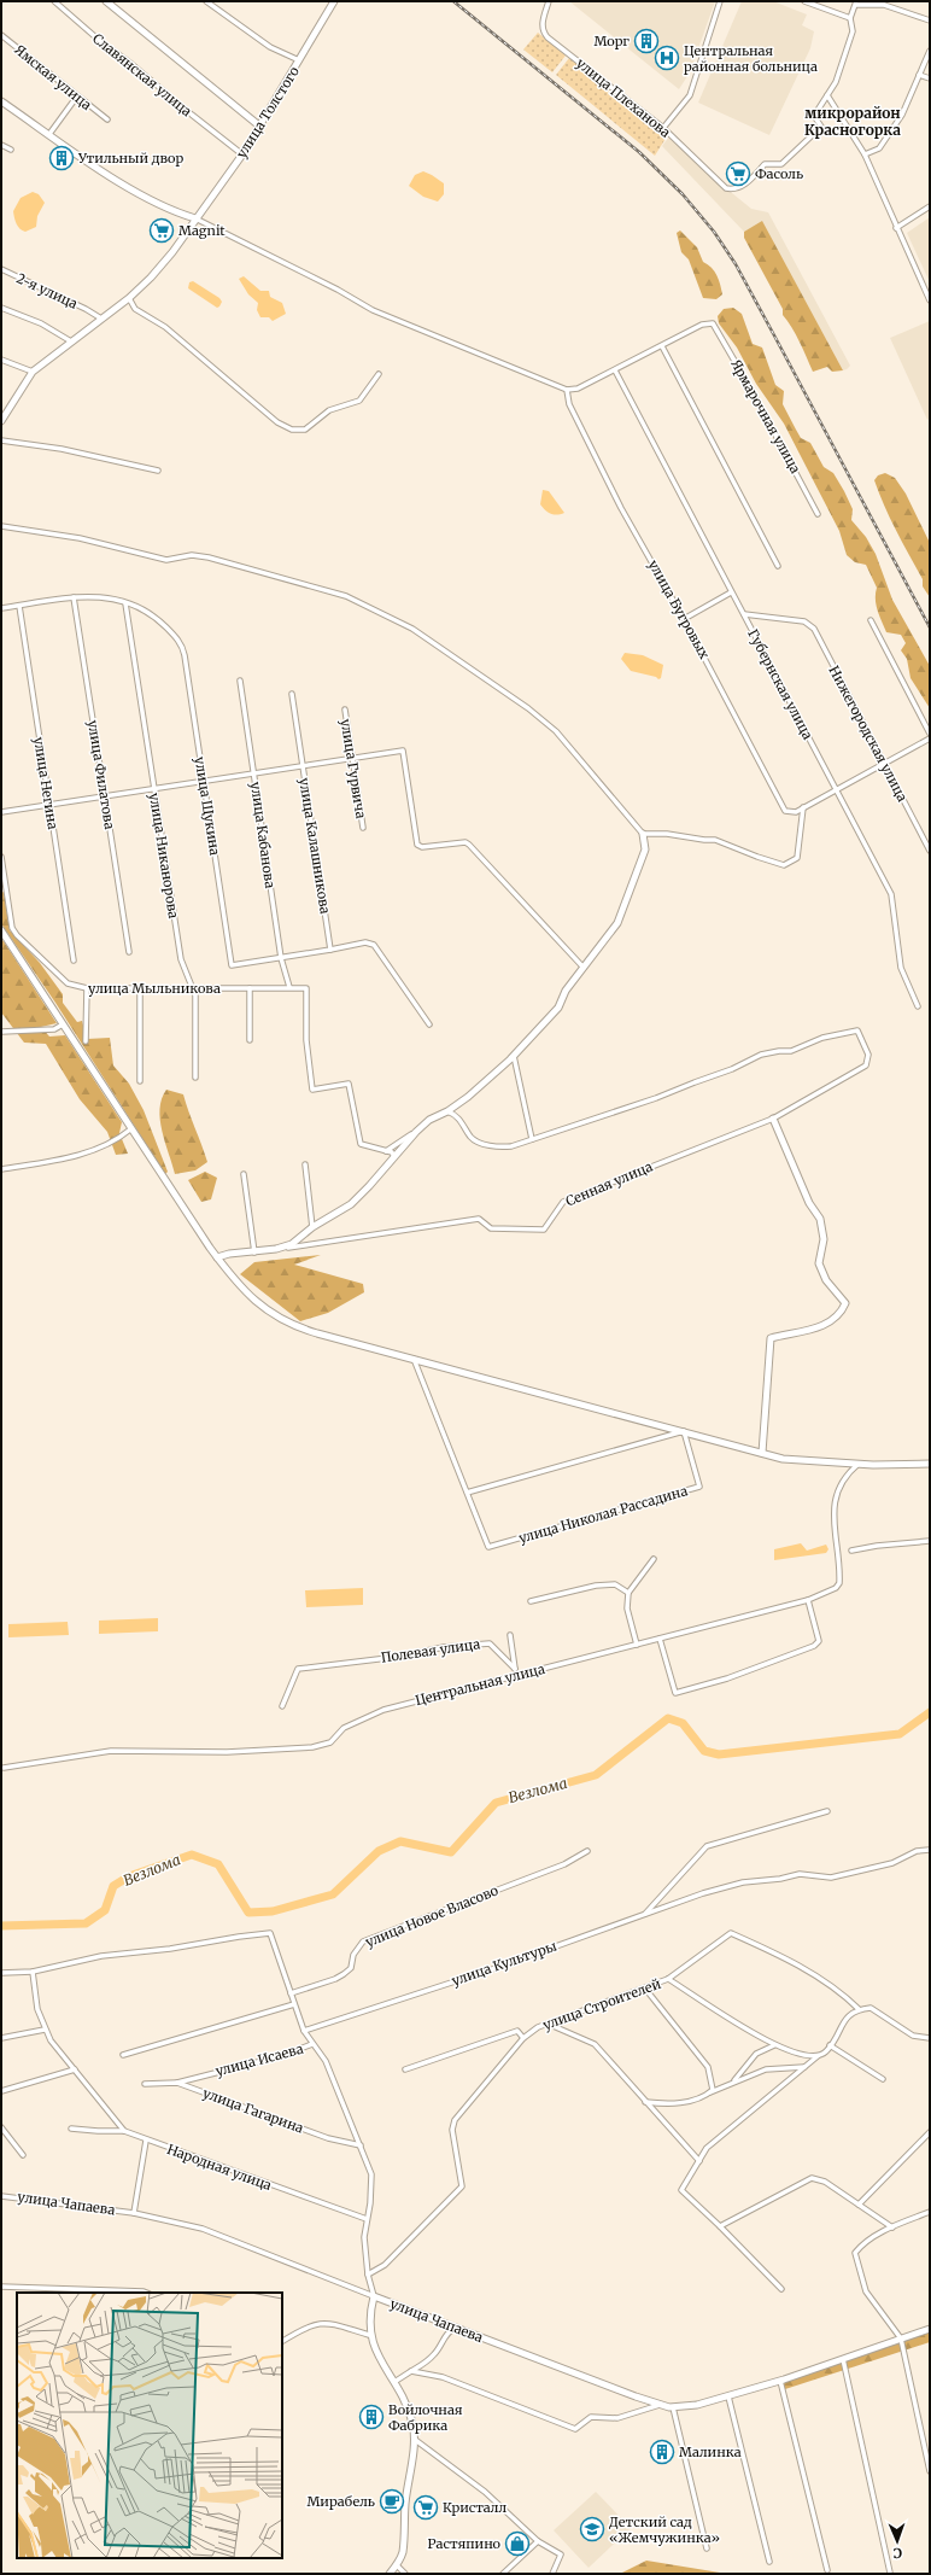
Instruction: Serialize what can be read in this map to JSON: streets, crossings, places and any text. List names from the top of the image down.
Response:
{
  "streets": {
    "street": [
      "Славянская улица",
      "Ямская улица",
      "улица Плеханова",
      "улица Толстого",
      "2-я улица",
      "Ярмарочная улица",
      "улица Бугровых",
      "Губернская улица",
      "Нижегородская улица",
      "улица Гурвича",
      "улица Филатова",
      "улица Негина",
      "улица Щукина",
      "улица Кабанова",
      "улица Калашникова",
      "улица Никанорова",
      "улица Мыльникова",
      "Сенная улица",
      "улица Николая Рассадина",
      "Полевая улица",
      "Центральная улица",
      "улица Новое Власово",
      "улица Культуры",
      "улица Строителей",
      "улица Исаева",
      "улица Гагарина",
      "Народная улица",
      "улица Чапаева"
    ]
  },
  "crossings": [
    ["Славянская улица", "улица Толстого"],
    ["улица Толстого", "2-я улица"],
    ["Губернская улица", "Нижегородская улица"],
    ["улица Щукина", "улица Кабанова"],
    ["улица Щукина", "улица Никанорова"],
    ["улица Кабанова", "улица Мыльникова"],
    ["улица Никанорова", "улица Мыльникова"],
    ["улица Исаева", "улица Гагарина"]
  ],
  "districts": ["микрорайон Красногорка"],
  "water": ["Везлома"],
  "places": {
    "building": [
      "Морг",
      "Утильный двор",
      "Войлочная Фабрика",
      "Малинка"
    ],
    "hospital": ["Центральная районная больница"],
    "supermarket": ["Фасоль", "Magnit", "Кристалл"],
    "cafe": ["Мирабель"],
    "school or university": ["Детский сад «Жемчужинка»"],
    "shop": ["Растяпино"]
  },
  "north": "bottom"
}
